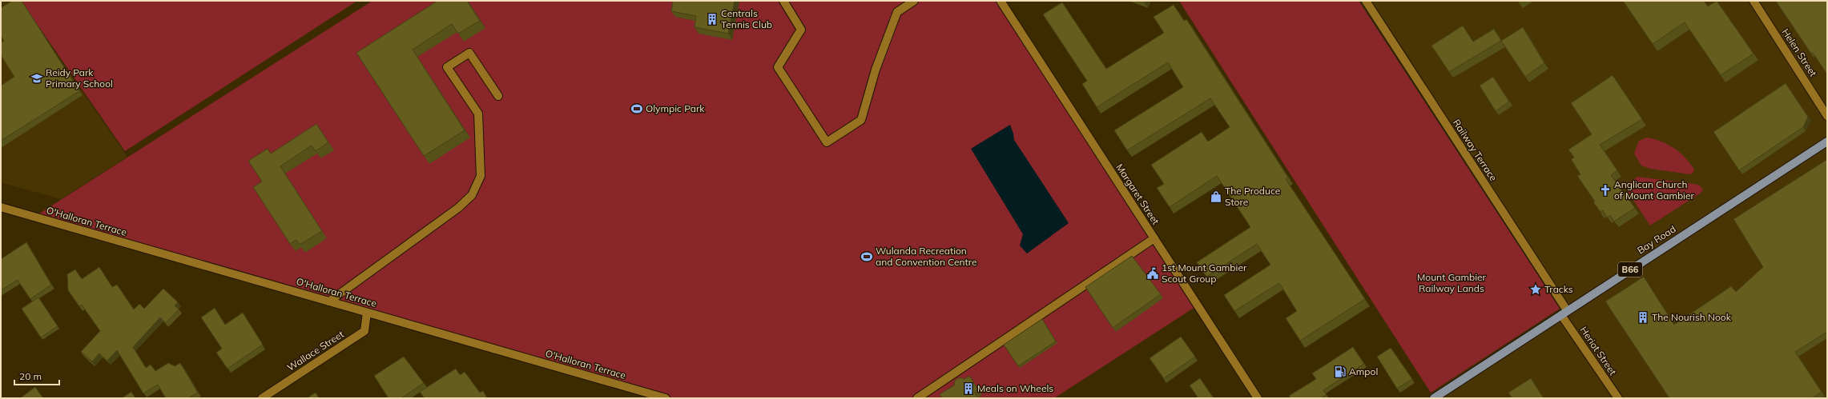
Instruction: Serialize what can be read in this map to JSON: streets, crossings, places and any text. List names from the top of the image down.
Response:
{
  "streets": {
    "main road": ["Bay Road", "B66"],
    "street": [
      "Helen Street",
      "Railway Terrace",
      "Margaret Street",
      "O'Halloran Terrace",
      "Wallace Street",
      "Heriot Street"
    ]
  },
  "crossings": [
    ["Railway Terrace", "Bay Road"],
    ["Railway Terrace", "Heriot Street"],
    ["O'Halloran Terrace", "Wallace Street"],
    ["Bay Road", "Heriot Street"]
  ],
  "parks": ["Mount Gambier Railway Lands"],
  "places": {
    "building": ["Centrals Tennis Club", "The Nourish Nook", "Meals on Wheels"],
    "school or university": ["Reidy Park Primary School"],
    "sports": ["Olympic Park", "Wulanda Recreation and Convention Centre"],
    "church": ["Anglican Church of Mount Gambier"],
    "shop": ["The Produce Store"],
    "public building": ["1st Mount Gambier Scout Group"],
    "place": ["Tracks"],
    "fuel station": ["Ampol"]
  },
  "scale_bar": "20 m"
}
